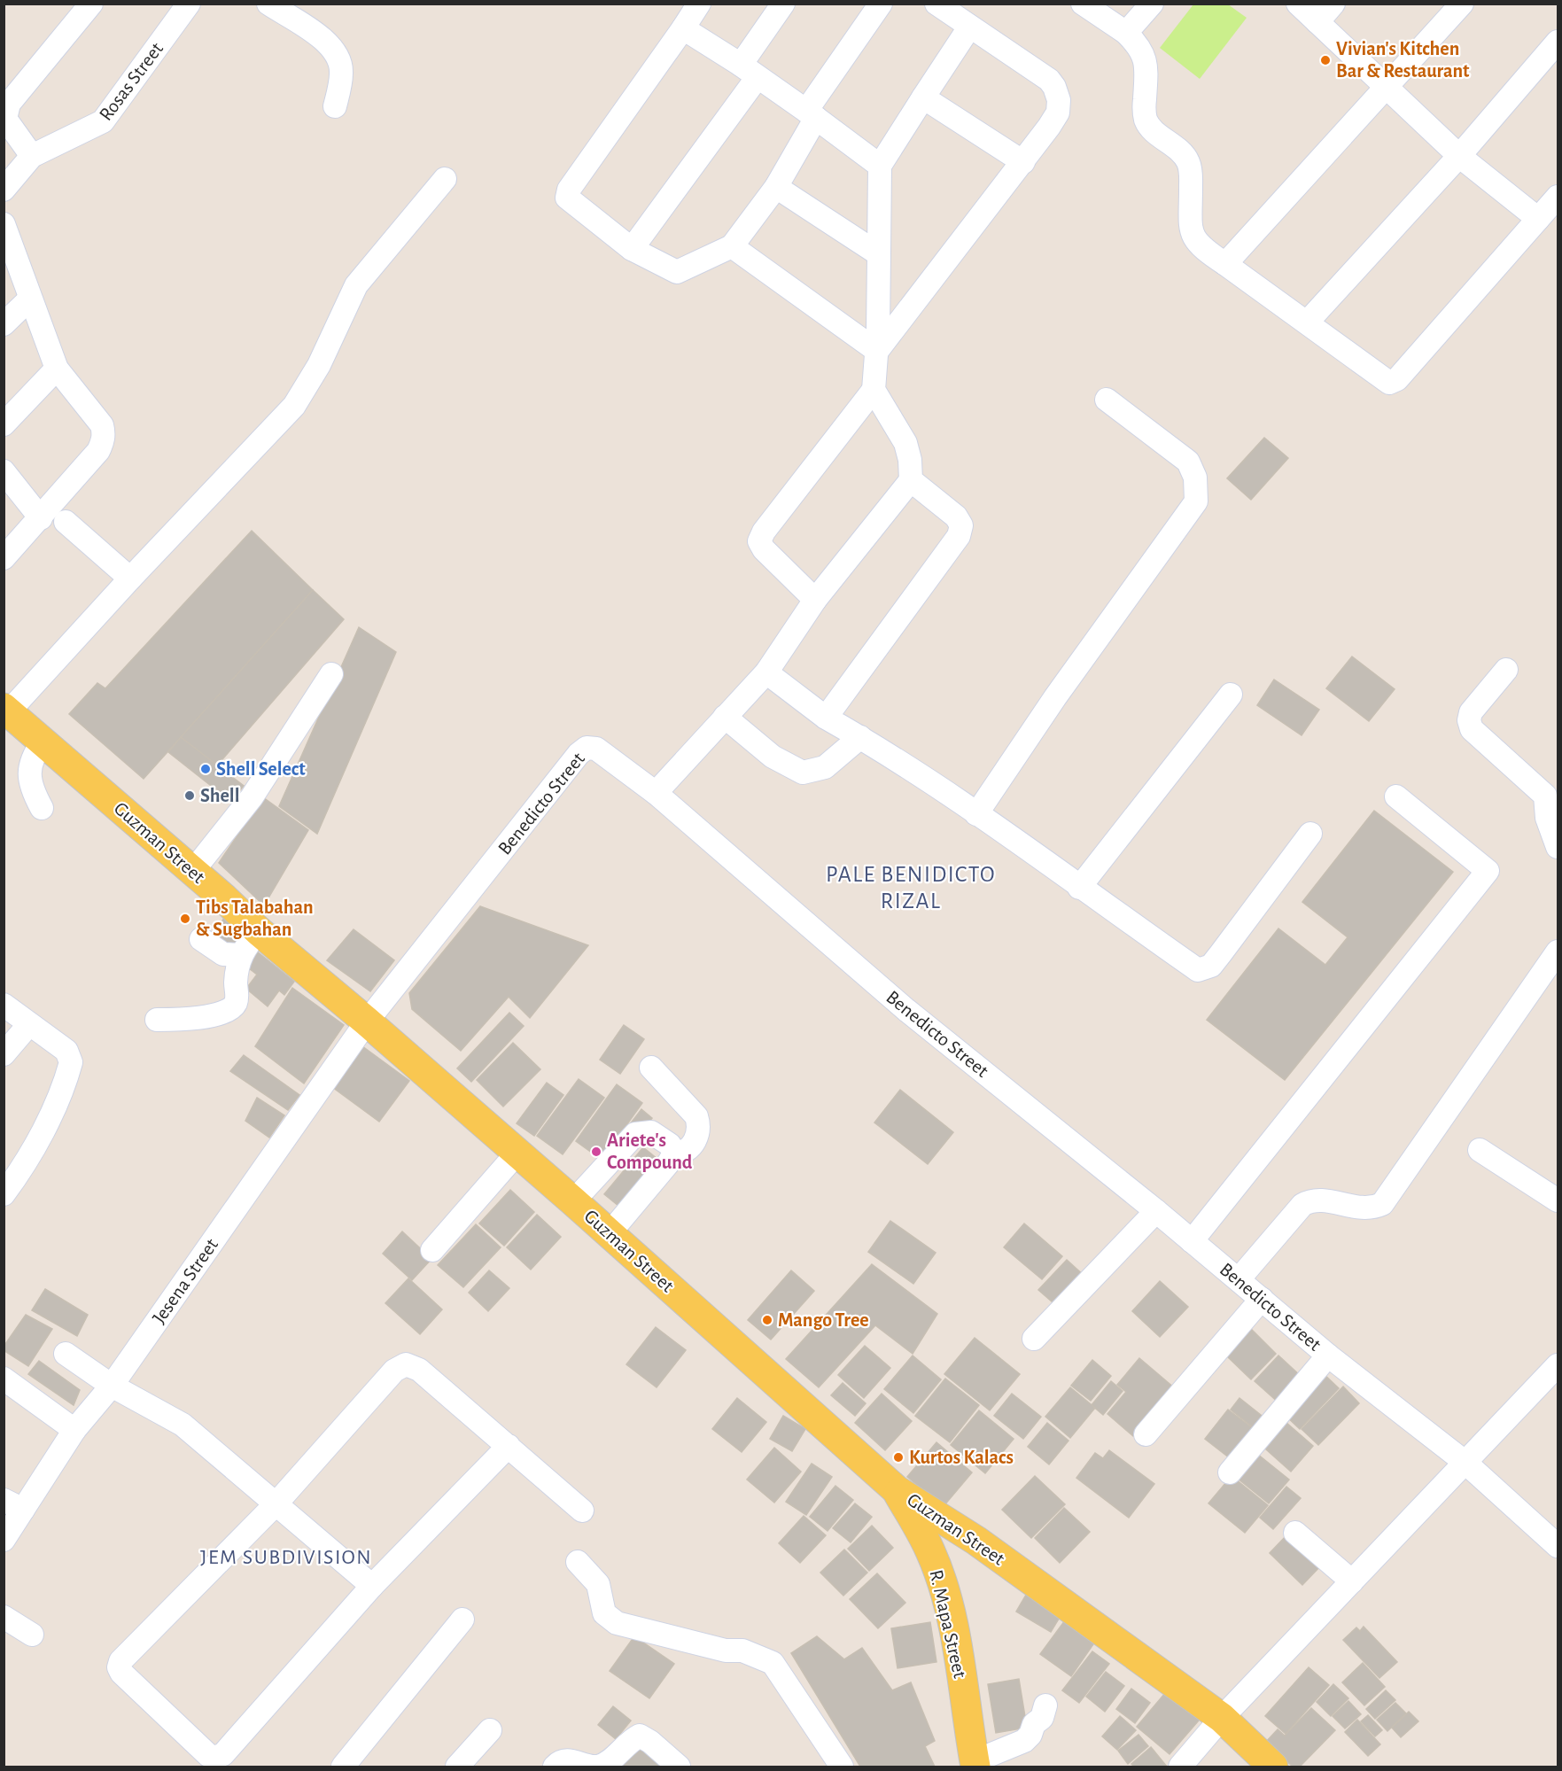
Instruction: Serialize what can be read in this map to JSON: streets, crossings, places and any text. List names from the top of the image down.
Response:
{
  "streets": {
    "main road": ["Guzman Street", "R. Mapa Street"],
    "street": ["Rosas Street", "Benedicto Street", "Jesena Street"]
  },
  "crossings": [
    ["Benedicto Street", "Guzman Street"],
    ["Benedicto Street", "Jesena Street"],
    ["Guzman Street", "Jesena Street"],
    ["Guzman Street", "R. Mapa Street"]
  ],
  "districts": ["PALE BENIDICTO RIZAL", "JEM SUBDIVISION"],
  "places": [
    "Vivian's Kitchen Bar & Restaurant",
    "Shell Select",
    "Shell",
    "Tibs Talabahan & Sugbahan",
    "Ariete's Compound",
    "Mango Tree",
    "Kurtos Kalacs"
  ]
}
